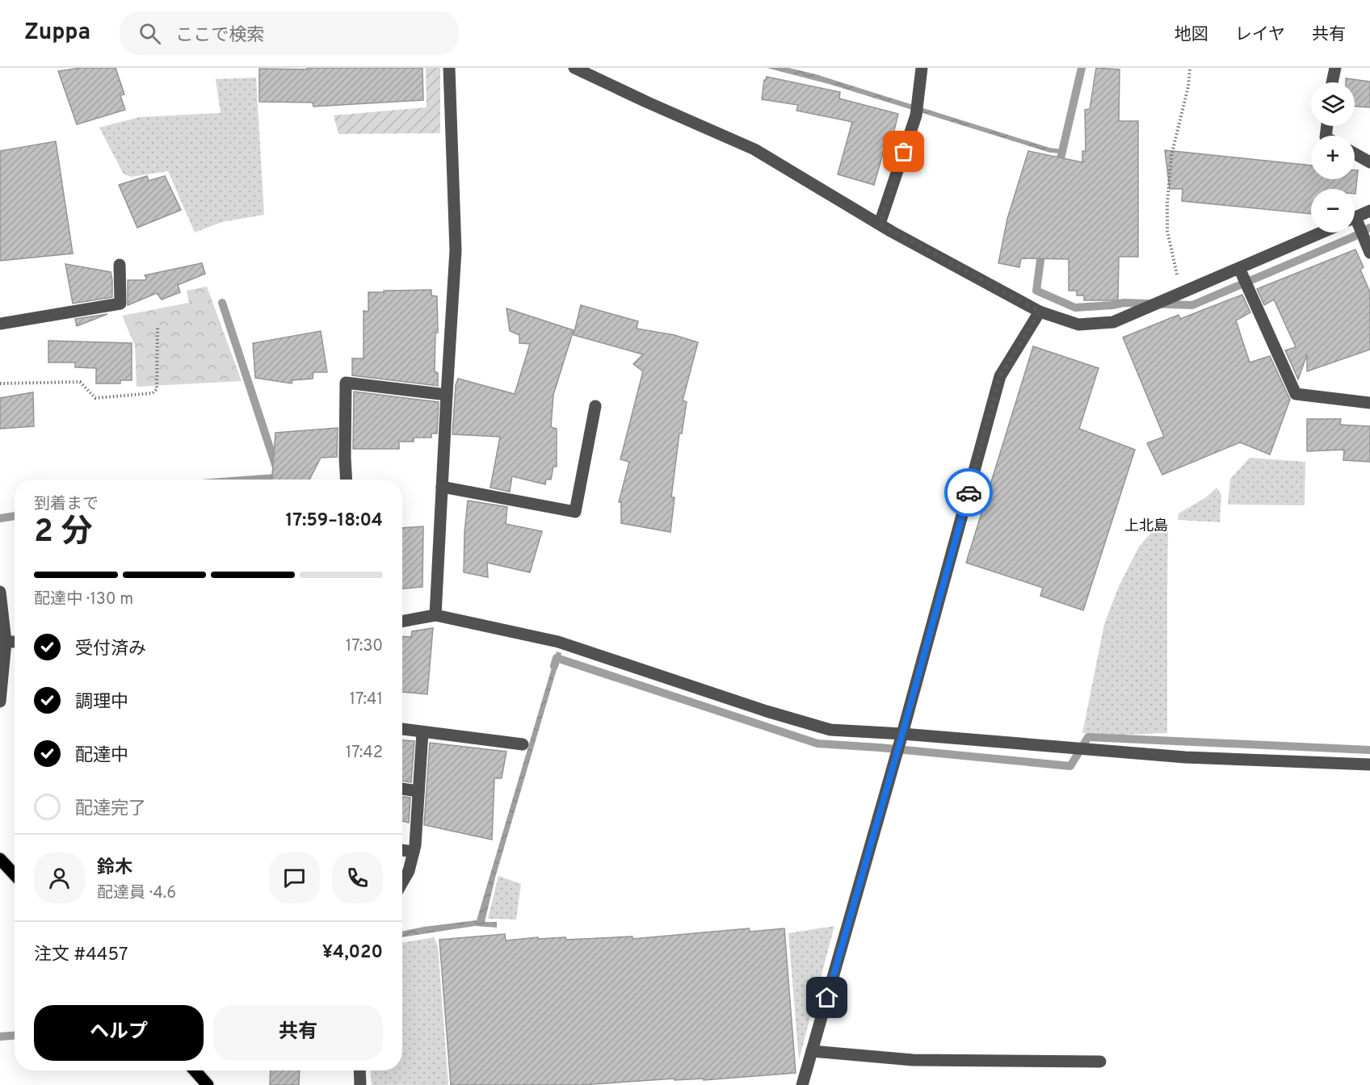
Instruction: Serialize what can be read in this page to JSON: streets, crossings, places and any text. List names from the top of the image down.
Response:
{
  "districts": ["上北島"],
  "page": {
    "header": "Zuppa",
    "search": "ここで検索",
    "nav": ["地図", "レイヤ", "共有"],
    "map_buttons": ["+", "−"],
    "heading": ["2 分", "到着まで", "17:59–18:04"],
    "panel": [
      "鈴木",
      "配達員 · 4.6",
      "注文 #4457",
      "¥4,020"
    ],
    "bar": "配達中 · 130 m",
    "list": [
      ["受付済み", "17:30"],
      ["調理中", "17:41"],
      ["配達中", "17:42"],
      "配達完了"
    ],
    "buttons": ["ヘルプ", "共有"]
  }
}
